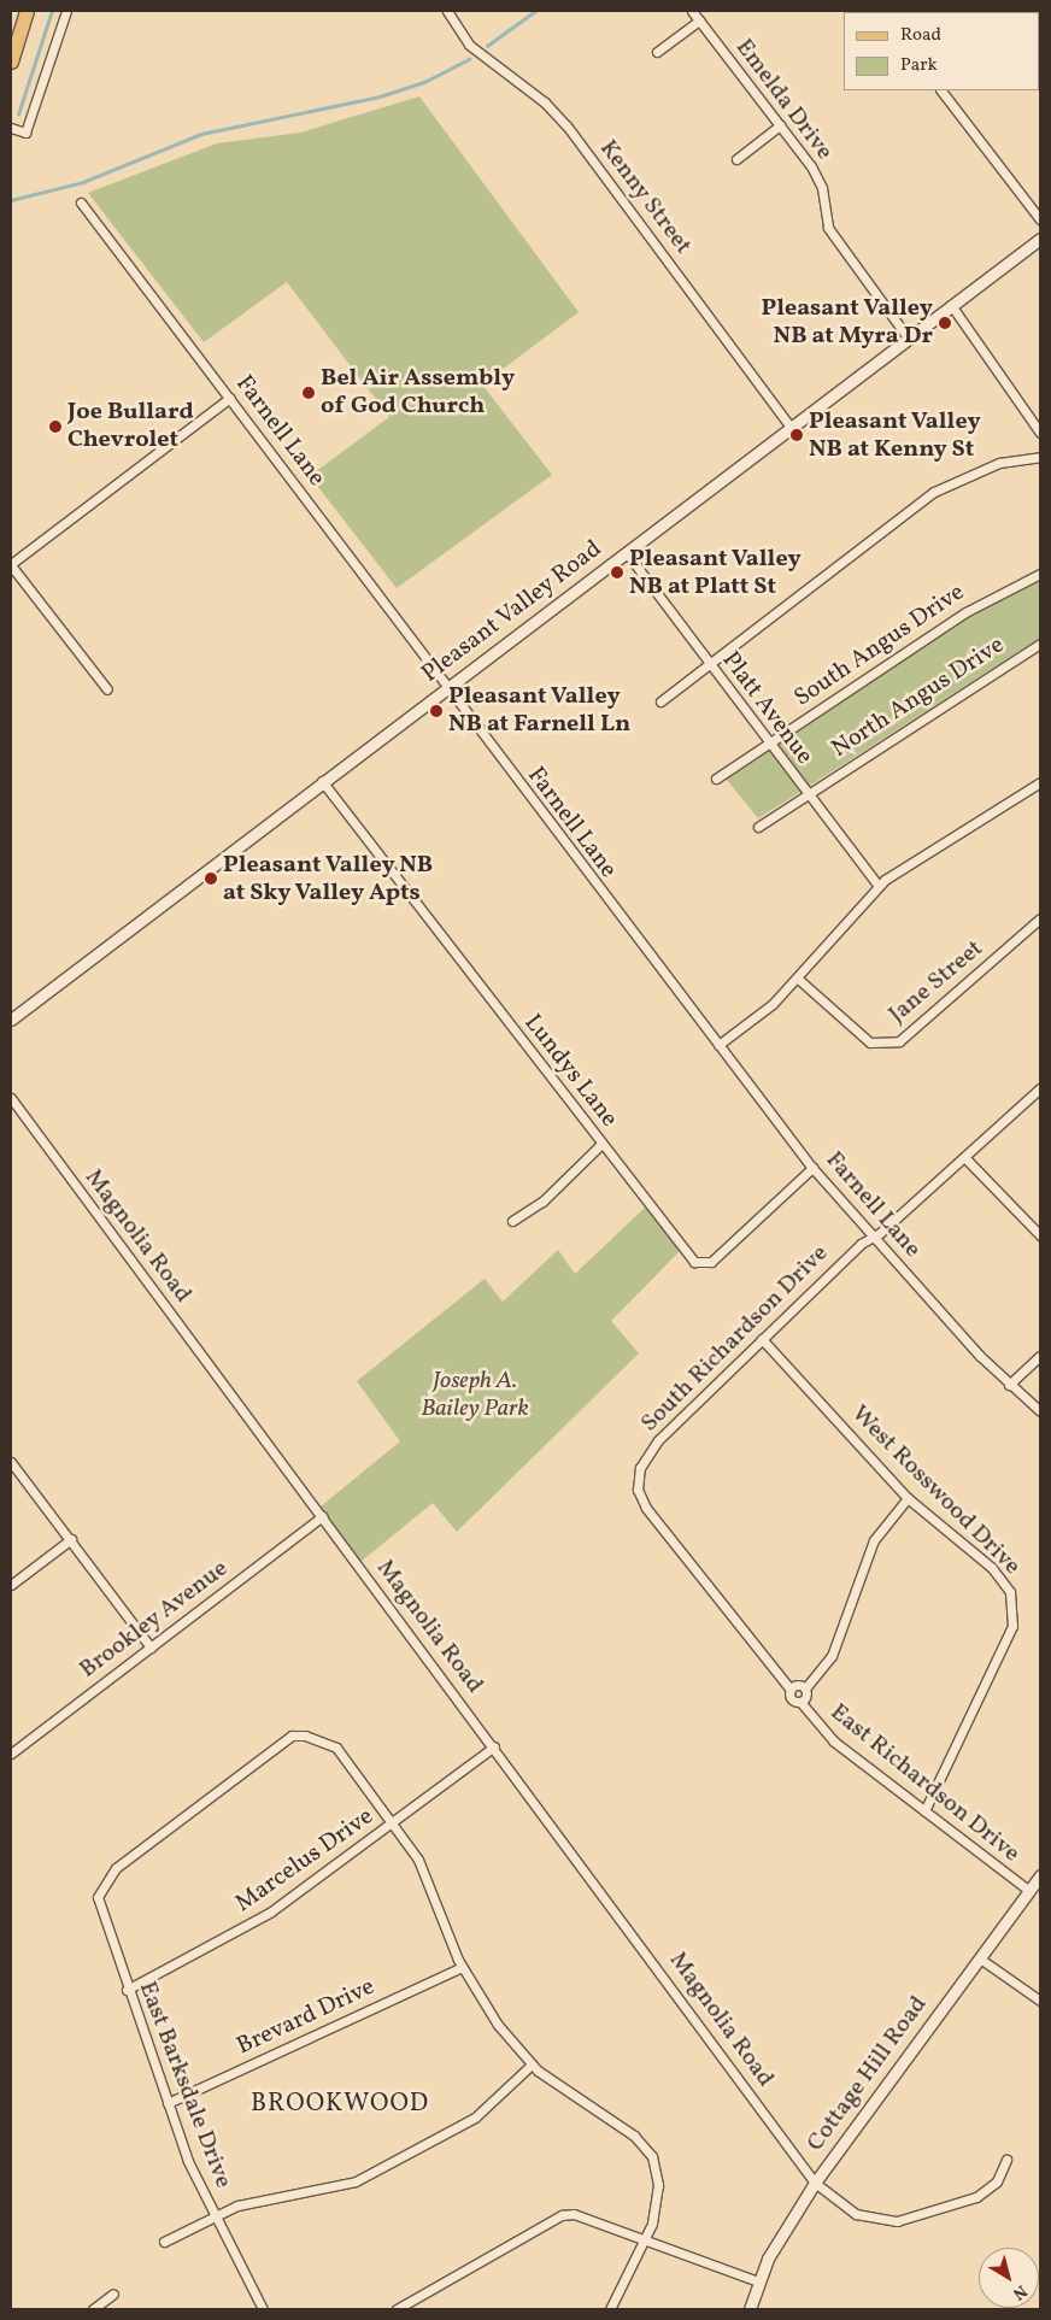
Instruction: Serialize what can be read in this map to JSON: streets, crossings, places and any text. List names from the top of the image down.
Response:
{
  "streets": {
    "street": [
      "Emelda Drive",
      "Kenny Street",
      "Farnell Lane",
      "Pleasant Valley Road",
      "South Angus Drive",
      "North Angus Drive",
      "Platt Avenue",
      "Jane Street",
      "Lundys Lane",
      "Magnolia Road",
      "South Richardson Drive",
      "West Rosswood Drive",
      "Brookley Avenue",
      "East Richardson Drive",
      "Marcelus Drive",
      "Brevard Drive",
      "Cottage Hill Road",
      "East Barksdale Drive"
    ]
  },
  "crossings": [
    ["Emelda Drive", "Pleasant Valley Road"],
    ["Kenny Street", "Pleasant Valley Road"],
    ["Farnell Lane", "Pleasant Valley Road"],
    ["Farnell Lane", "Lundys Lane"],
    ["Farnell Lane", "South Richardson Drive"],
    ["Pleasant Valley Road", "Platt Avenue"],
    ["Pleasant Valley Road", "Lundys Lane"],
    ["South Angus Drive", "Platt Avenue"],
    ["North Angus Drive", "Platt Avenue"],
    ["Magnolia Road", "Brookley Avenue"],
    ["Magnolia Road", "Marcelus Drive"],
    ["Magnolia Road", "Cottage Hill Road"],
    ["South Richardson Drive", "West Rosswood Drive"],
    ["South Richardson Drive", "East Richardson Drive"],
    ["West Rosswood Drive", "East Richardson Drive"],
    ["East Richardson Drive", "Cottage Hill Road"],
    ["Marcelus Drive", "East Barksdale Drive"],
    ["Brevard Drive", "East Barksdale Drive"]
  ],
  "districts": ["BROOKWOOD"],
  "parks": ["Joseph A. Bailey Park"],
  "places": [
    "Pleasant Valley NB at Myra Dr",
    "Bel Air Assembly of God Church",
    "Joe Bullard Chevrolet",
    "Pleasant Valley NB at Kenny St",
    "Pleasant Valley NB at Platt St",
    "Pleasant Valley NB at Farnell Ln",
    "Pleasant Valley NB at Sky Valley Apts"
  ],
  "legend": ["Road", "Park"],
  "north": "bottom right"
}
